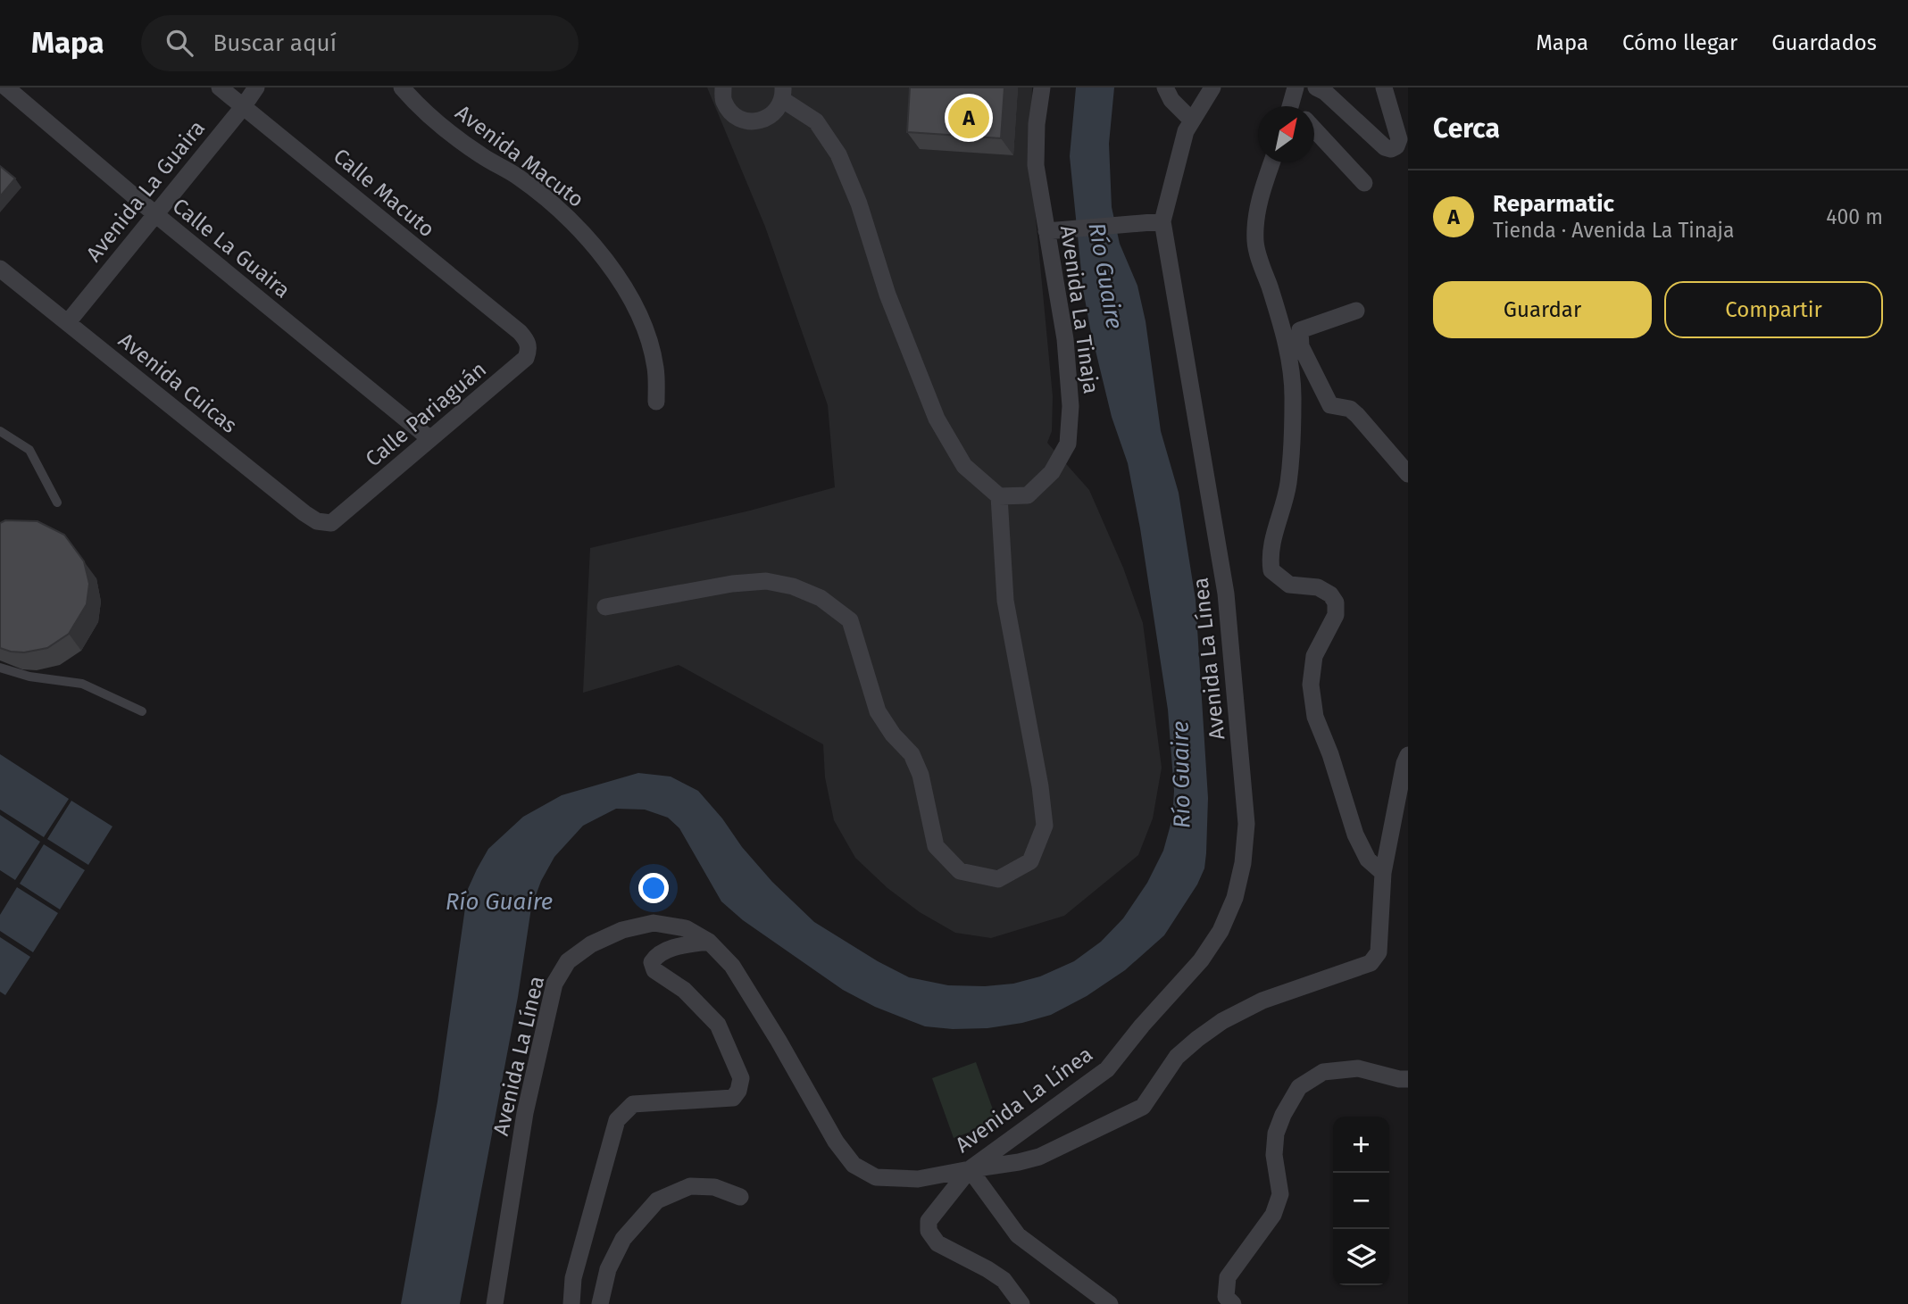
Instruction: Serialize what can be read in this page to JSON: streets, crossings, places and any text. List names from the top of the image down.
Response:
{
  "streets": {
    "street": [
      "Avenida Macuto",
      "Avenida La Guaira",
      "Calle Macuto",
      "Calle La Guaira",
      "Avenida La Tinaja",
      "Avenida Cuicas",
      "Calle Pariaguán",
      "Avenida La Línea"
    ]
  },
  "crossings": [
    ["Avenida La Guaira", "Calle Macuto"],
    ["Avenida La Guaira", "Calle La Guaira"],
    ["Avenida La Guaira", "Avenida Cuicas"],
    ["Calle Macuto", "Calle Pariaguán"],
    ["Calle La Guaira", "Calle Pariaguán"],
    ["Avenida Cuicas", "Calle Pariaguán"]
  ],
  "water": ["Río Guaire"],
  "north": "top right",
  "page": {
    "header": "Mapa",
    "search": "Buscar aquí",
    "nav": ["Mapa", "Cómo llegar", "Guardados"],
    "heading": "Cerca",
    "pins": "A",
    "list": [
      {
        "mark": "A",
        "name": "Reparmatic",
        "note": "Tienda · Avenida La Tinaja",
        "value": "400 m"
      }
    ],
    "buttons": ["Guardar", "Compartir"],
    "map_buttons": ["+", "−"]
  }
}
